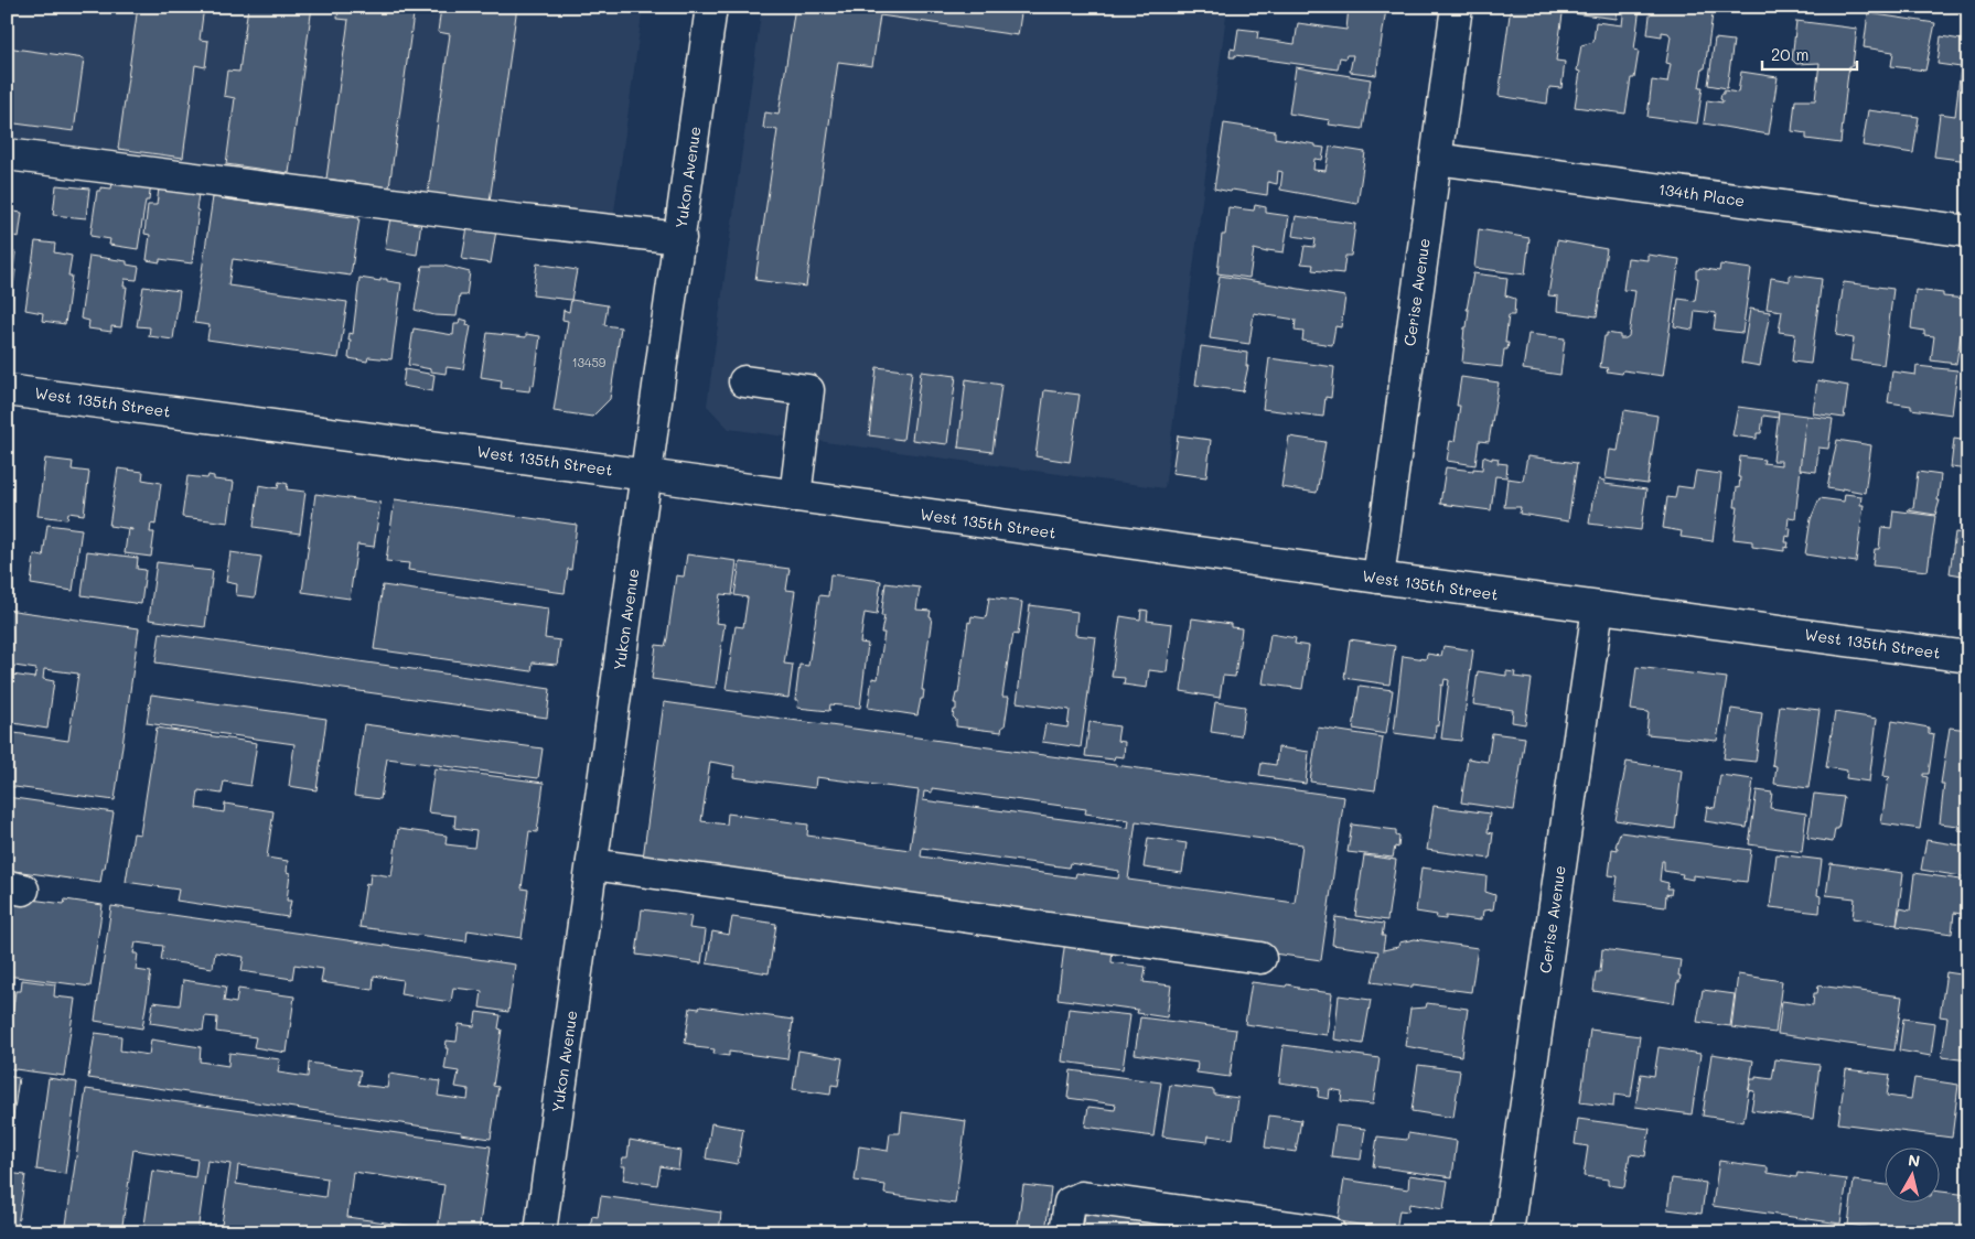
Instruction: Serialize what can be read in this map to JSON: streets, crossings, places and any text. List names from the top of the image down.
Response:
{
  "streets": {
    "street": [
      "Yukon Avenue",
      "134th Place",
      "Cerise Avenue",
      "West 135th Street"
    ]
  },
  "crossings": [
    ["Yukon Avenue", "West 135th Street"],
    ["134th Place", "Cerise Avenue"],
    ["Cerise Avenue", "West 135th Street"]
  ],
  "house_numbers": ["13459"],
  "scale_bar": "20 m",
  "north": "top"
}
